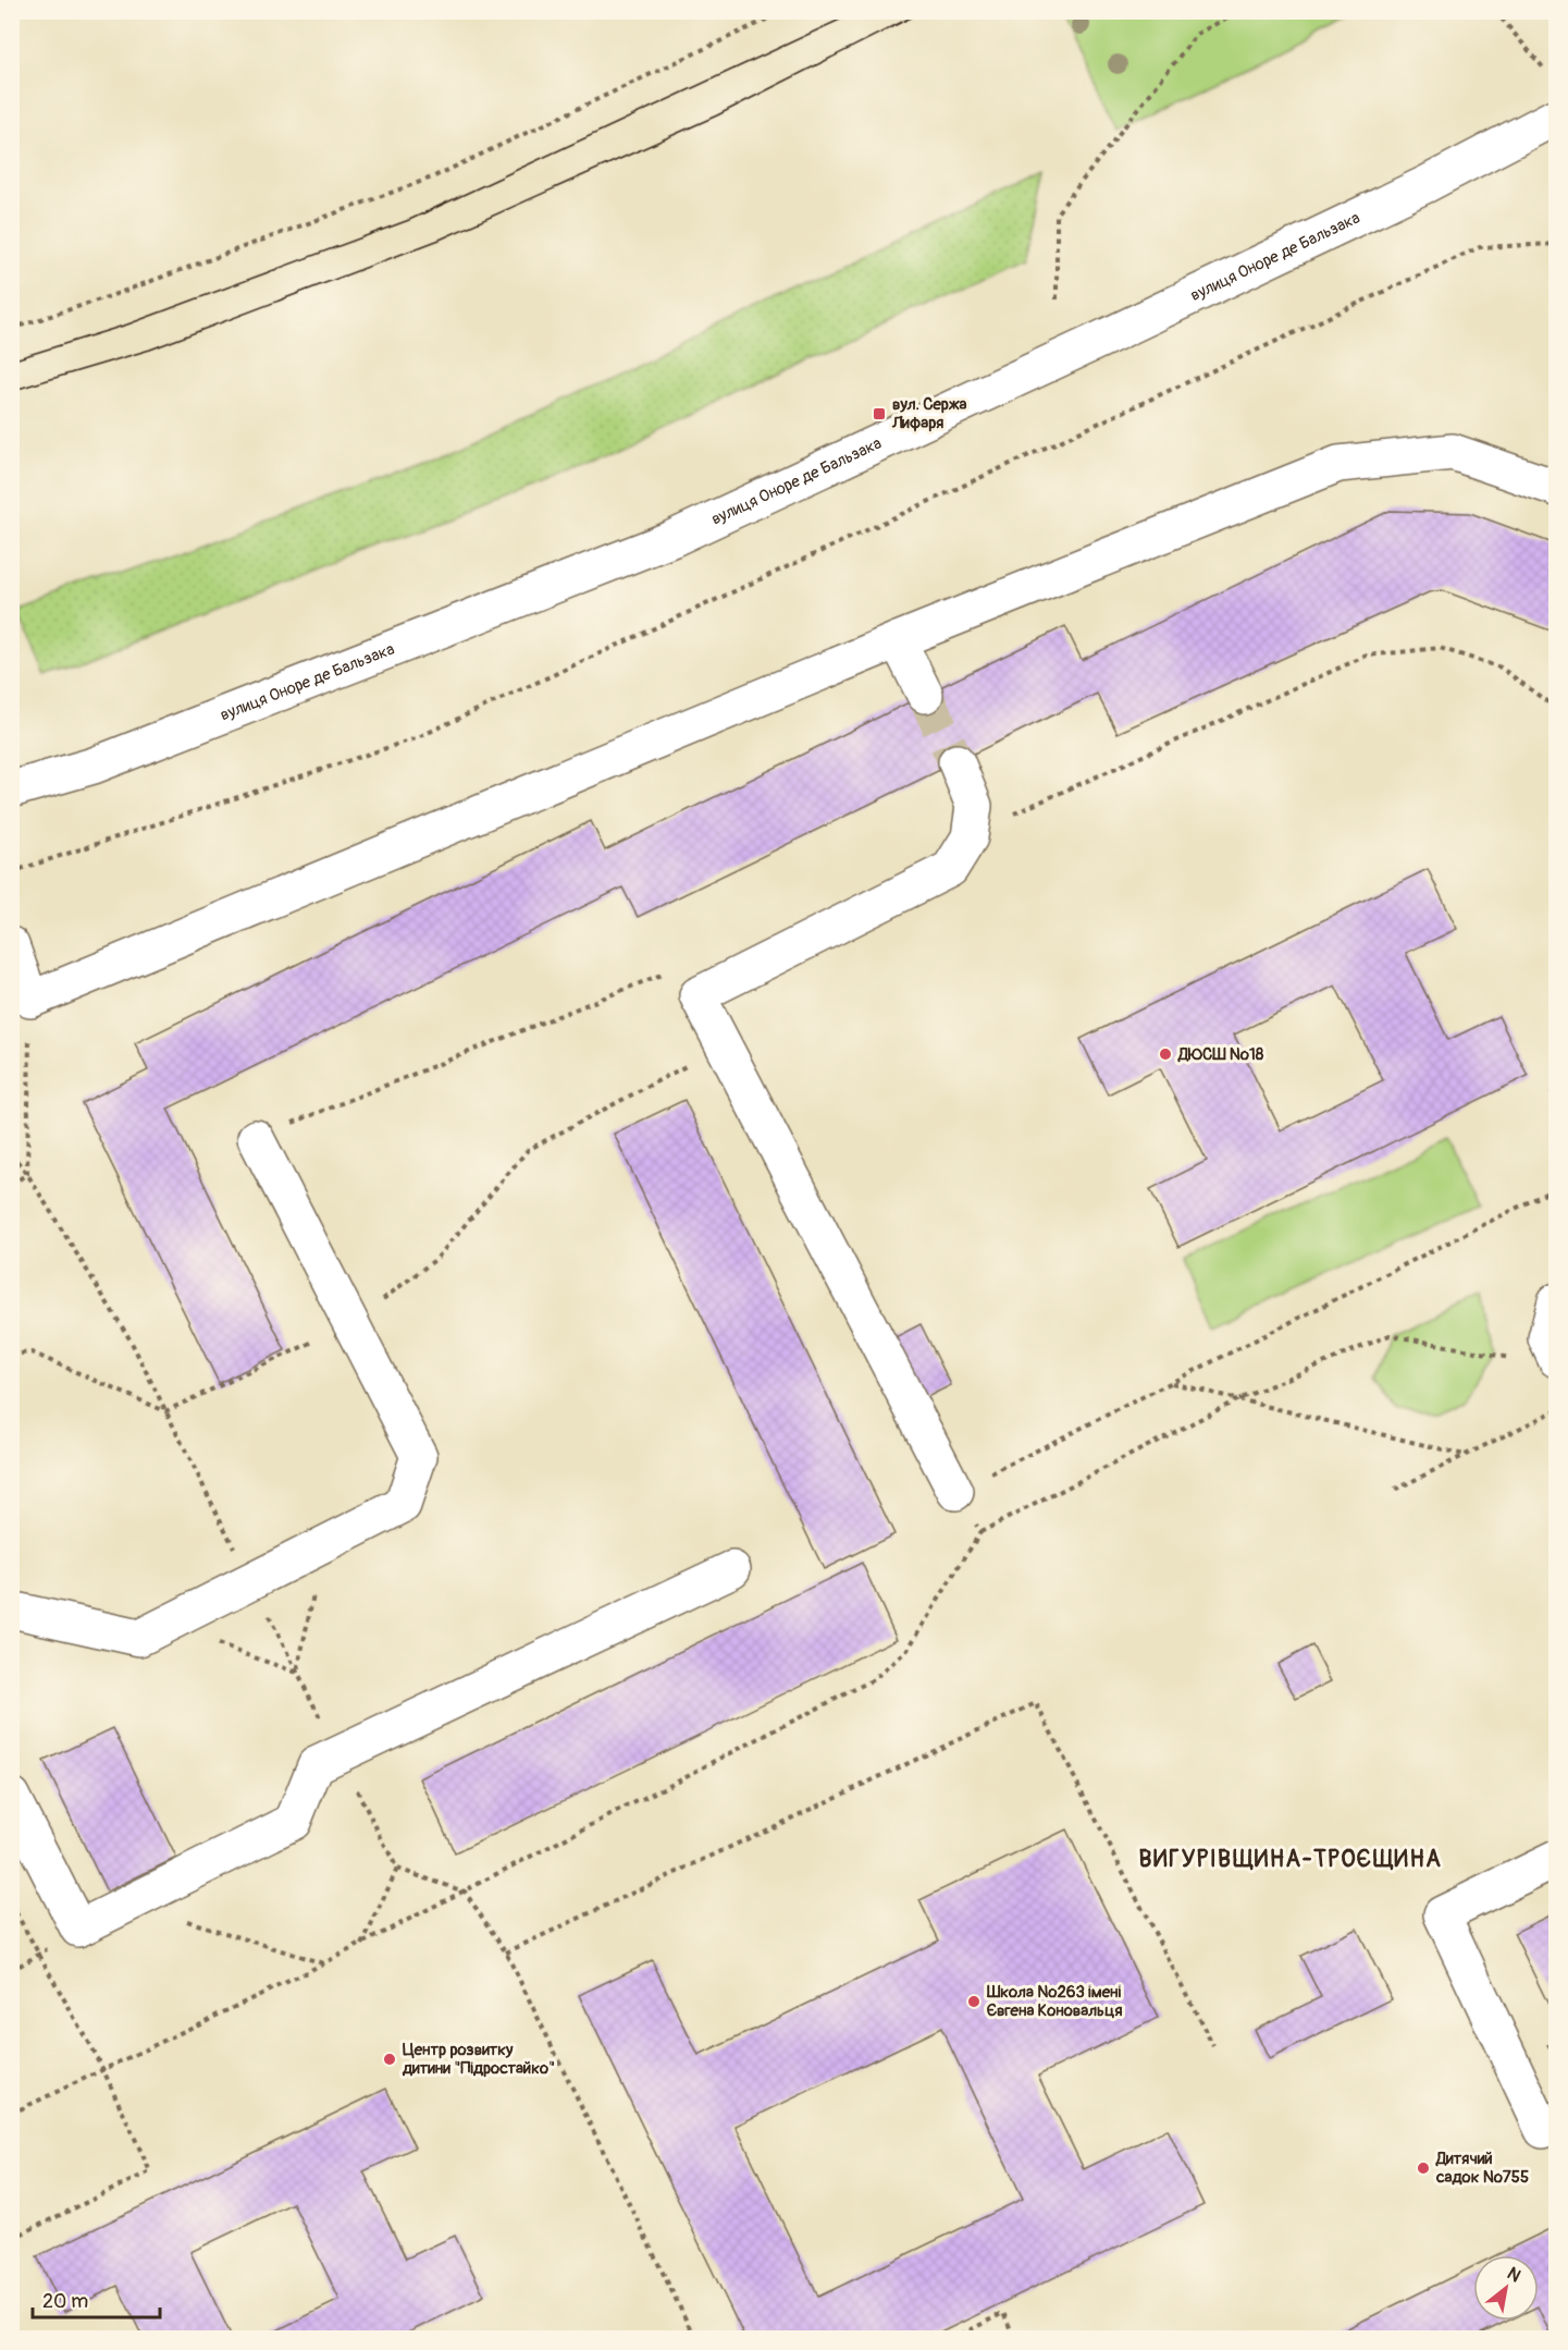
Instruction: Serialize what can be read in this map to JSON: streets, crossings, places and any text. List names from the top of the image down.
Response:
{
  "streets": {
    "street": ["вулиця Оноре де Бальзака"]
  },
  "districts": ["ВИГУРІВЩИНА-ТРОЄЩИНА"],
  "places": {
    "transit": ["вул. Сержа Лифаря"],
    "other": [
      "ДЮСШ №18",
      "Школа №263 імені Євгена Коновальця",
      "Центр розвитку дитини \"Підростайко\"",
      "Дитячий садок №755"
    ]
  },
  "scale_bar": "20 m",
  "north": "top right"
}
